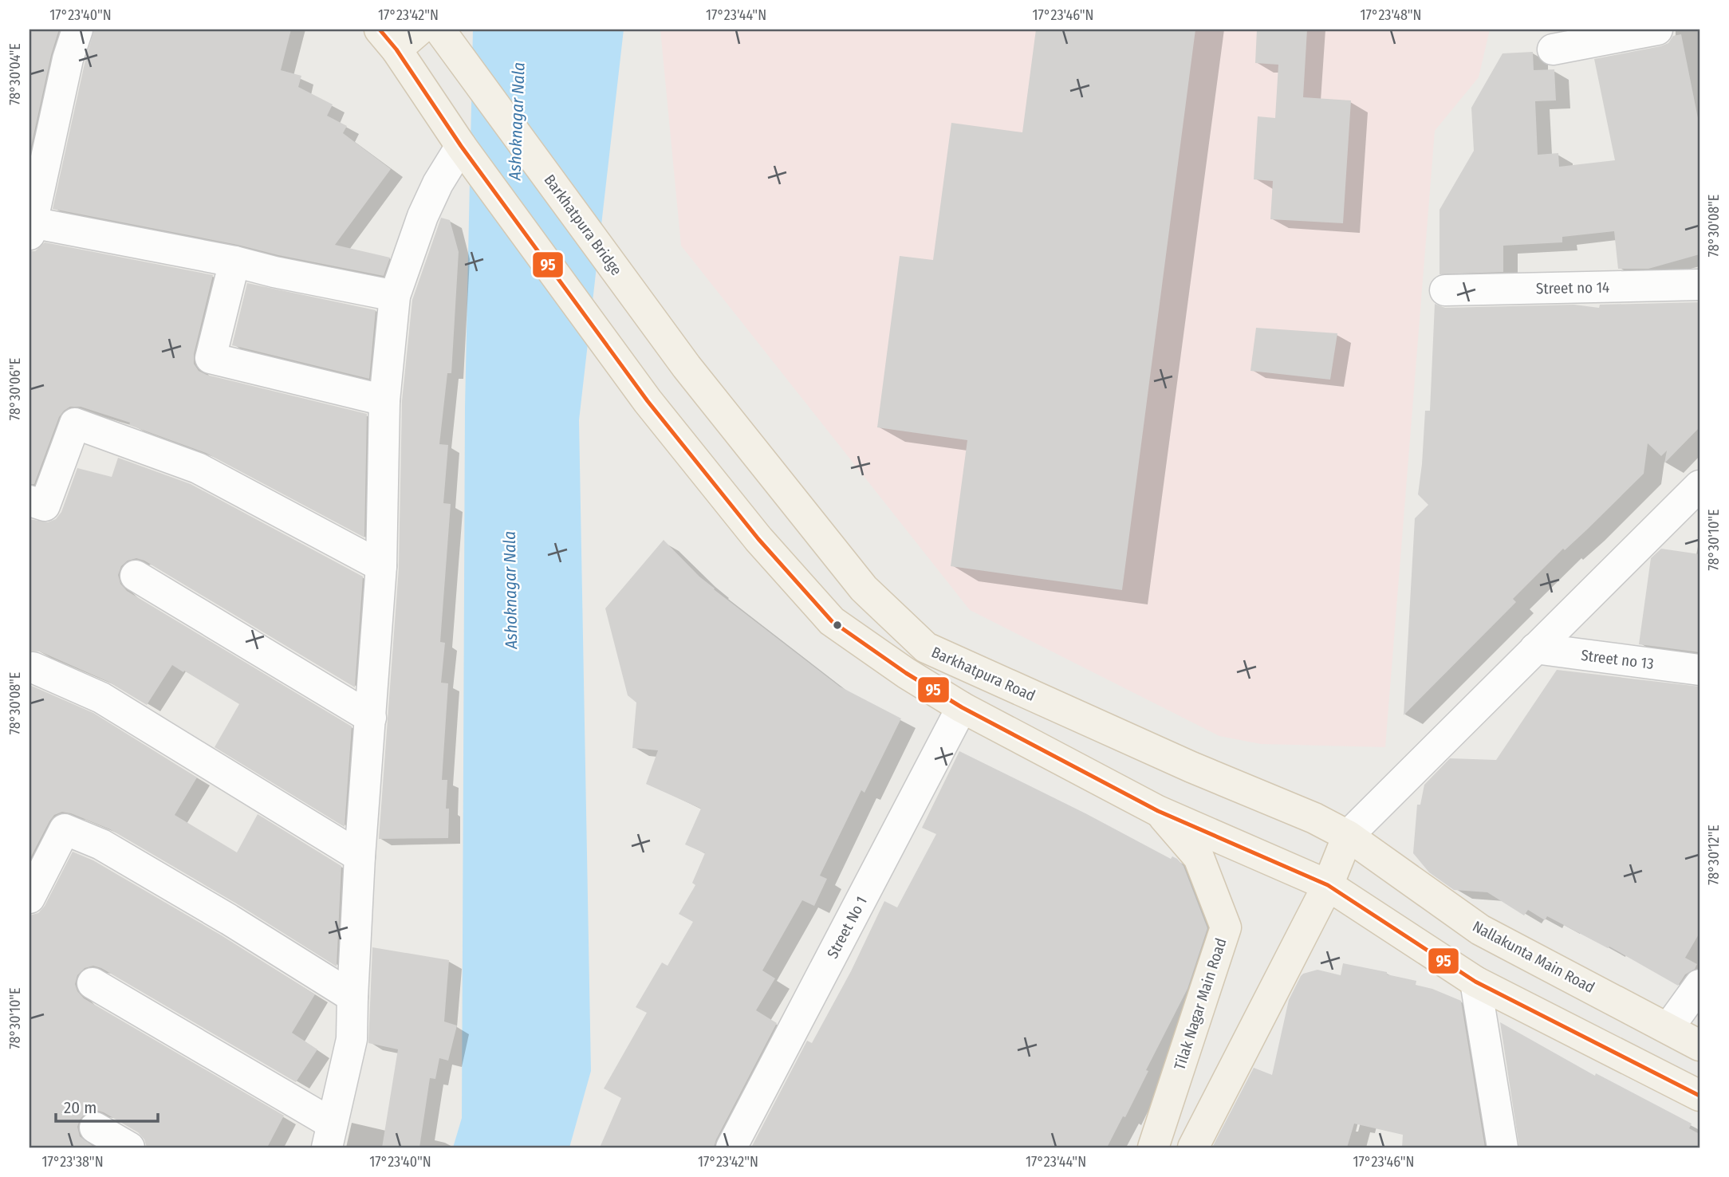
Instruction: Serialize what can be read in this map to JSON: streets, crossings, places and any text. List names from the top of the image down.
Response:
{
  "streets": {
    "main road": [
      "Barkhatpura Bridge",
      "Barkhatpura Road",
      "Nallakunta Main Road",
      "Tilak Nagar Main Road"
    ],
    "street": ["Street no 14", "Street no 13", "Street No 1"]
  },
  "crossings": [
    ["Barkhatpura Bridge", "Barkhatpura Road"],
    ["Barkhatpura Road", "Nallakunta Main Road"]
  ],
  "water": ["Ashoknagar Nala"],
  "lines": ["transit line 95"],
  "scale_bar": "20 m",
  "coordinates": [
    "17°23'40\"N",
    "17°23'42\"N",
    "17°23'44\"N",
    "17°23'46\"N",
    "17°23'48\"N",
    "78°30'04\"E",
    "78°30'08\"E",
    "78°30'06\"E",
    "78°30'10\"E",
    "78°30'12\"E",
    "17°23'38\"N"
  ]
}
